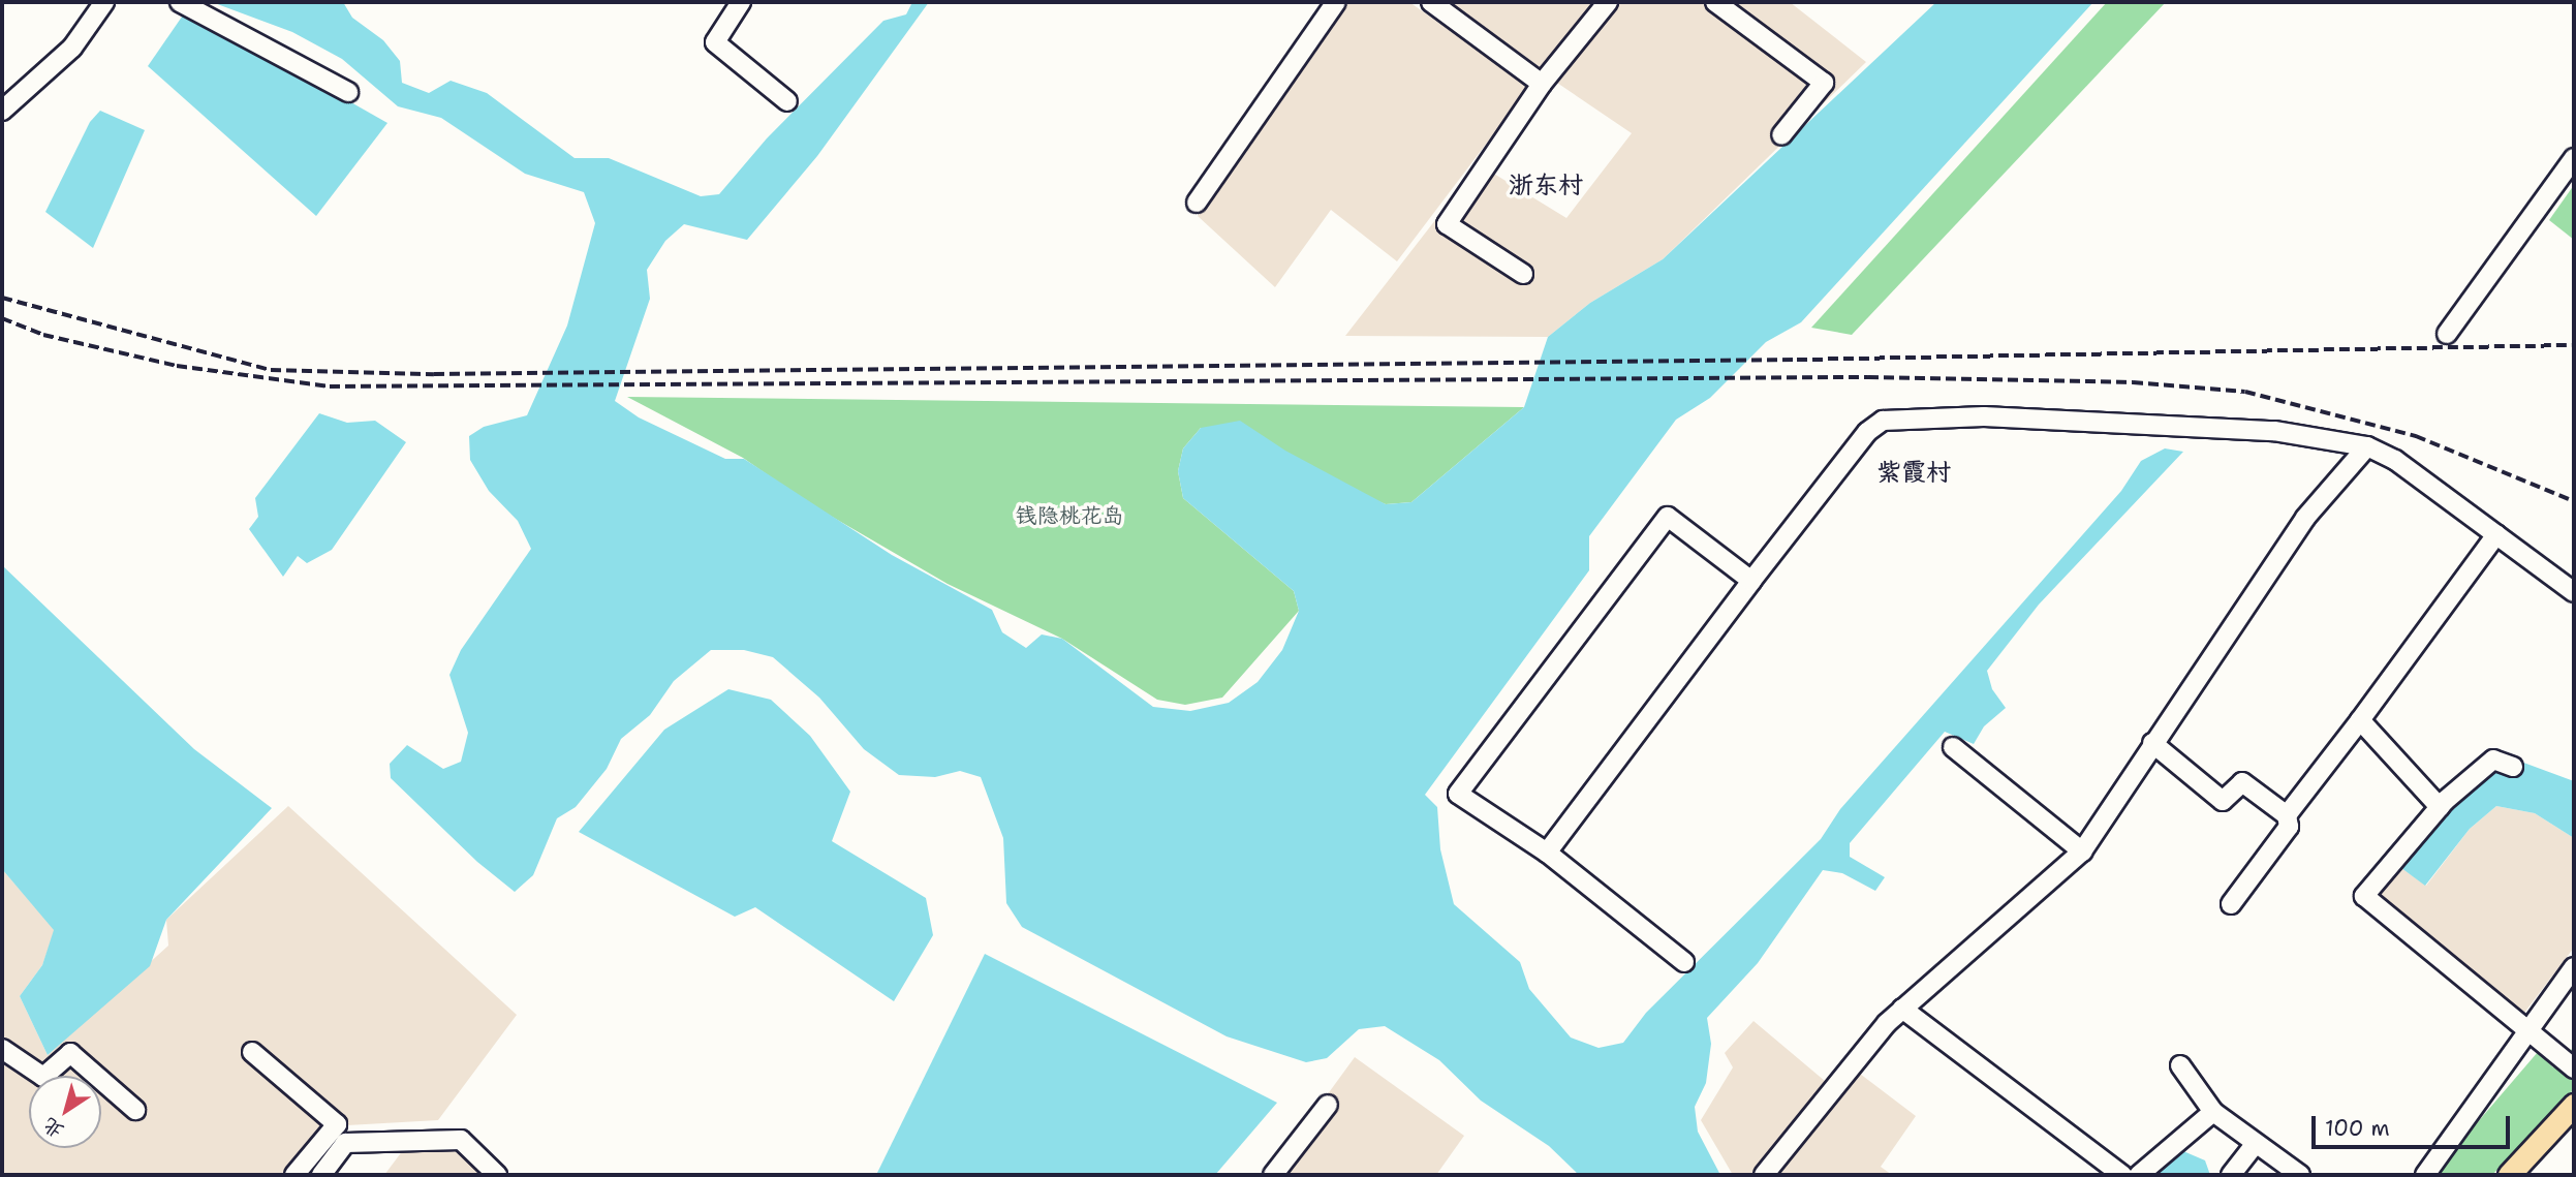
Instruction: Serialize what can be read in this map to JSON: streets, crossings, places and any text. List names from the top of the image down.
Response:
{
  "districts": ["浙东村", "紫霞村"],
  "parks": ["钱隐桃花岛"],
  "scale_bar": "100 m",
  "north": "bottom left"
}
